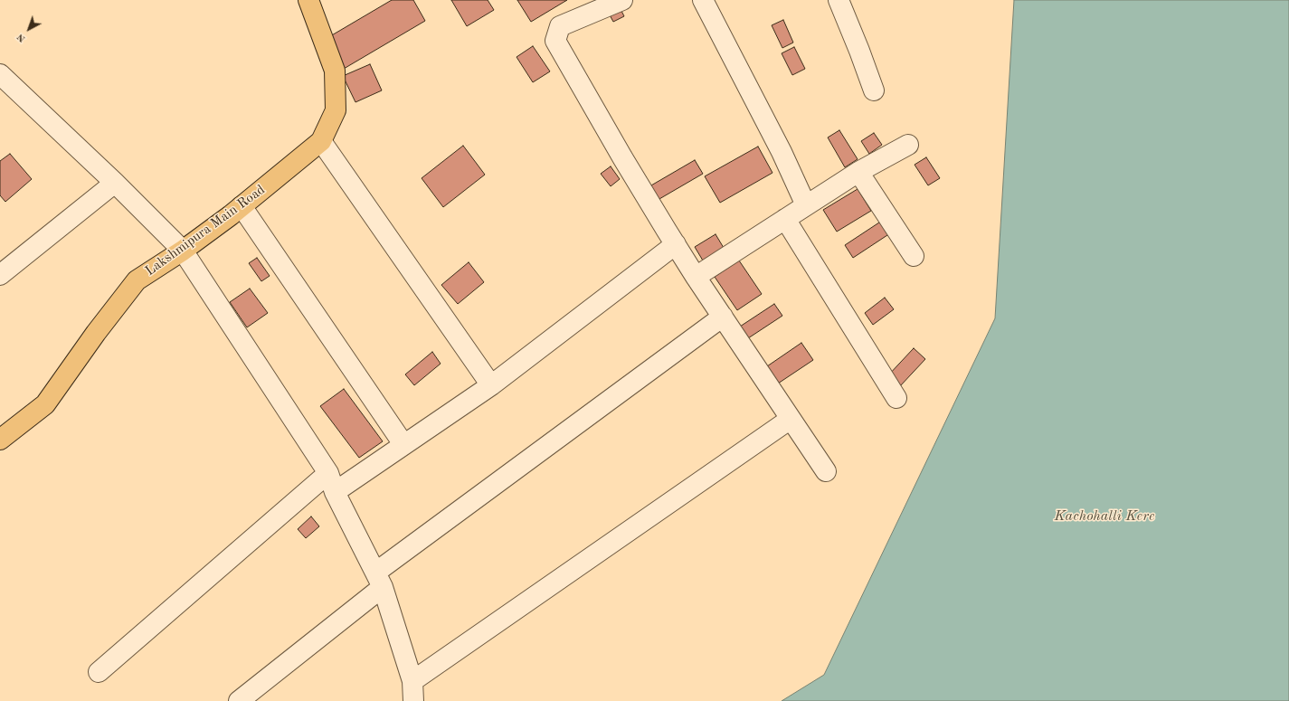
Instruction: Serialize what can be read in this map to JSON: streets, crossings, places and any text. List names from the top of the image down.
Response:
{
  "streets": {
    "main road": ["Lakshmipura Main Road"]
  },
  "water": ["Kachohalli Kere"],
  "north": "bottom left"
}
